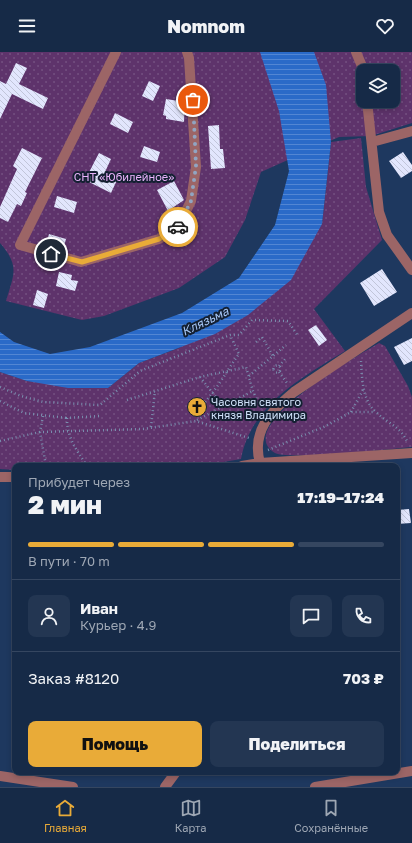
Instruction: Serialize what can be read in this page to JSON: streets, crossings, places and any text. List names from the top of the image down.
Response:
{
  "water": ["Клязьма"],
  "parks": ["СНТ «Юбилейное»"],
  "places": {
    "church": ["Часовня святого князя Владимира"]
  },
  "page": {
    "header": "Nomnom",
    "heading": ["2 мин", "Прибудет через", "17:19–17:24"],
    "panel": [
      "Иван",
      "Курьер · 4.9",
      "Заказ #8120",
      "703 ₽"
    ],
    "bar": "В пути · 70 m",
    "buttons": ["Помощь", "Поделиться"],
    "tabs": ["Главная", "Карта", "Сохранённые"]
  }
}
